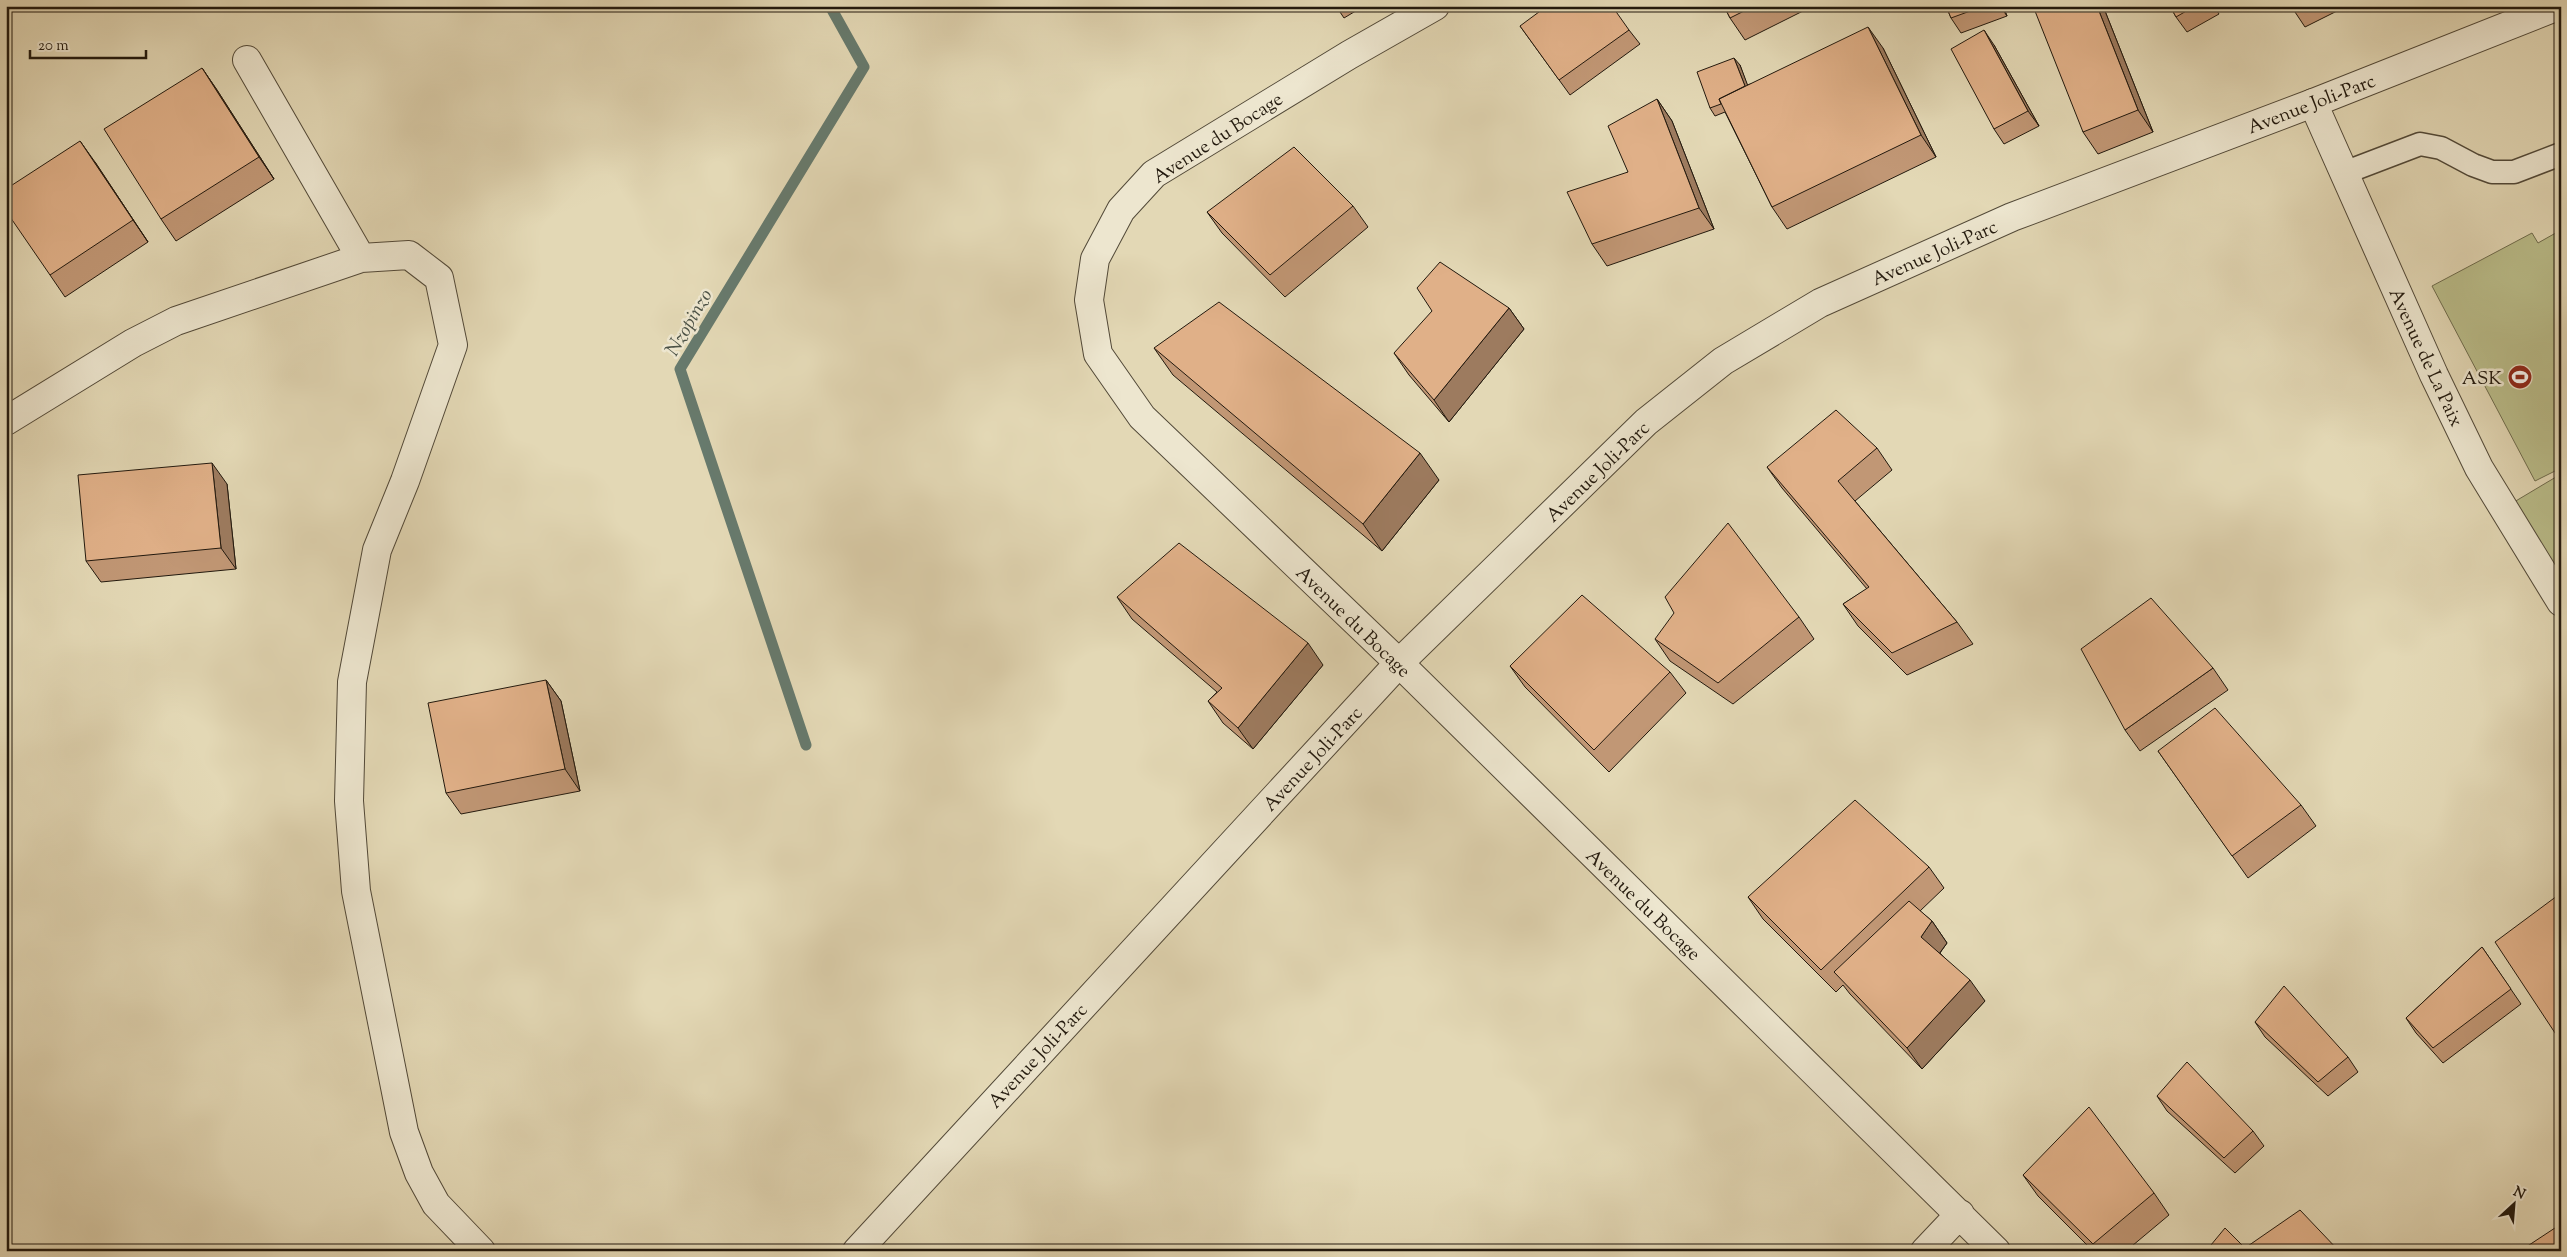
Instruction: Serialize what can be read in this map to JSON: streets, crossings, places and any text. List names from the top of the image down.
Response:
{
  "streets": {
    "street": ["Avenue Joli-Parc", "Avenue du Bocage", "Avenue de La Paix"]
  },
  "crossings": [
    ["Avenue Joli-Parc", "Avenue du Bocage"],
    ["Avenue Joli-Parc", "Avenue de La Paix"]
  ],
  "water": ["Nzopinzo"],
  "places": {
    "sports": ["ASK"]
  },
  "scale_bar": "20 m",
  "north": "top right"
}
